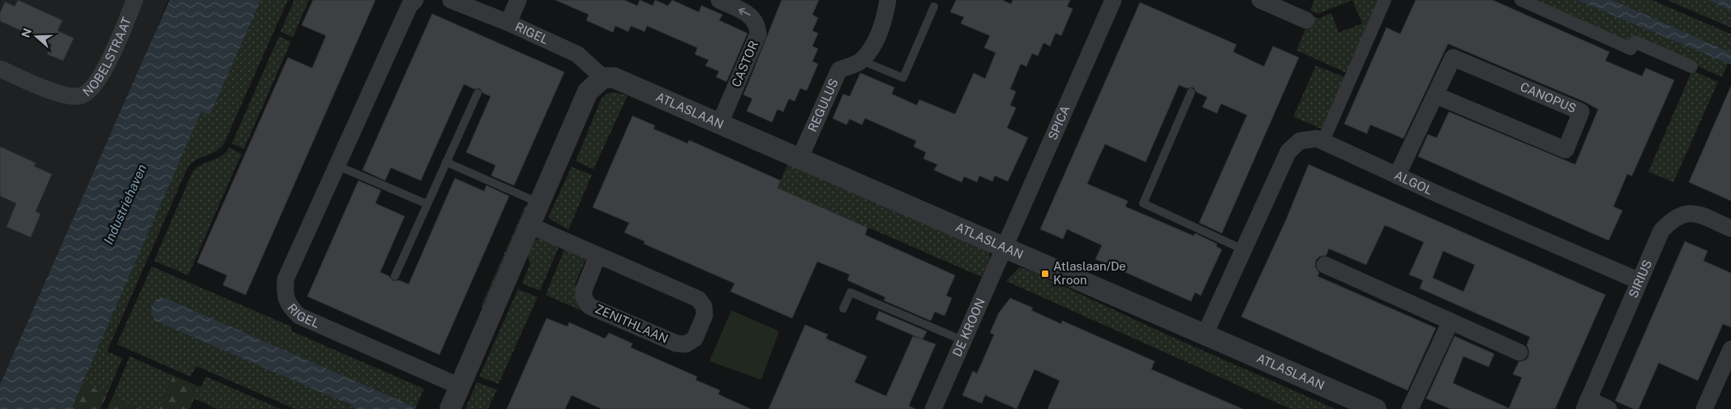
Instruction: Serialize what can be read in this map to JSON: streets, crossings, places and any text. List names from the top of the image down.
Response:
{
  "streets": {
    "street": [
      "RIGEL",
      "NOBELSTRAAT",
      "CASTOR",
      "CANOPUS",
      "REGULUS",
      "ATLASLAAN",
      "SPICA",
      "ALGOL",
      "SIRIUS",
      "ZENITHLAAN",
      "DE KROON"
    ]
  },
  "crossings": [
    ["RIGEL", "ATLASLAAN"],
    ["CASTOR", "ATLASLAAN"],
    ["CANOPUS", "ALGOL"],
    ["REGULUS", "ATLASLAAN"],
    ["ATLASLAAN", "SPICA"],
    ["ATLASLAAN", "ALGOL"],
    ["ATLASLAAN", "DE KROON"],
    ["SPICA", "DE KROON"],
    ["ALGOL", "SIRIUS"]
  ],
  "water": ["Industriehaven"],
  "places": {
    "transit": ["Atlaslaan/De Kroon"]
  },
  "north": "left"
}
